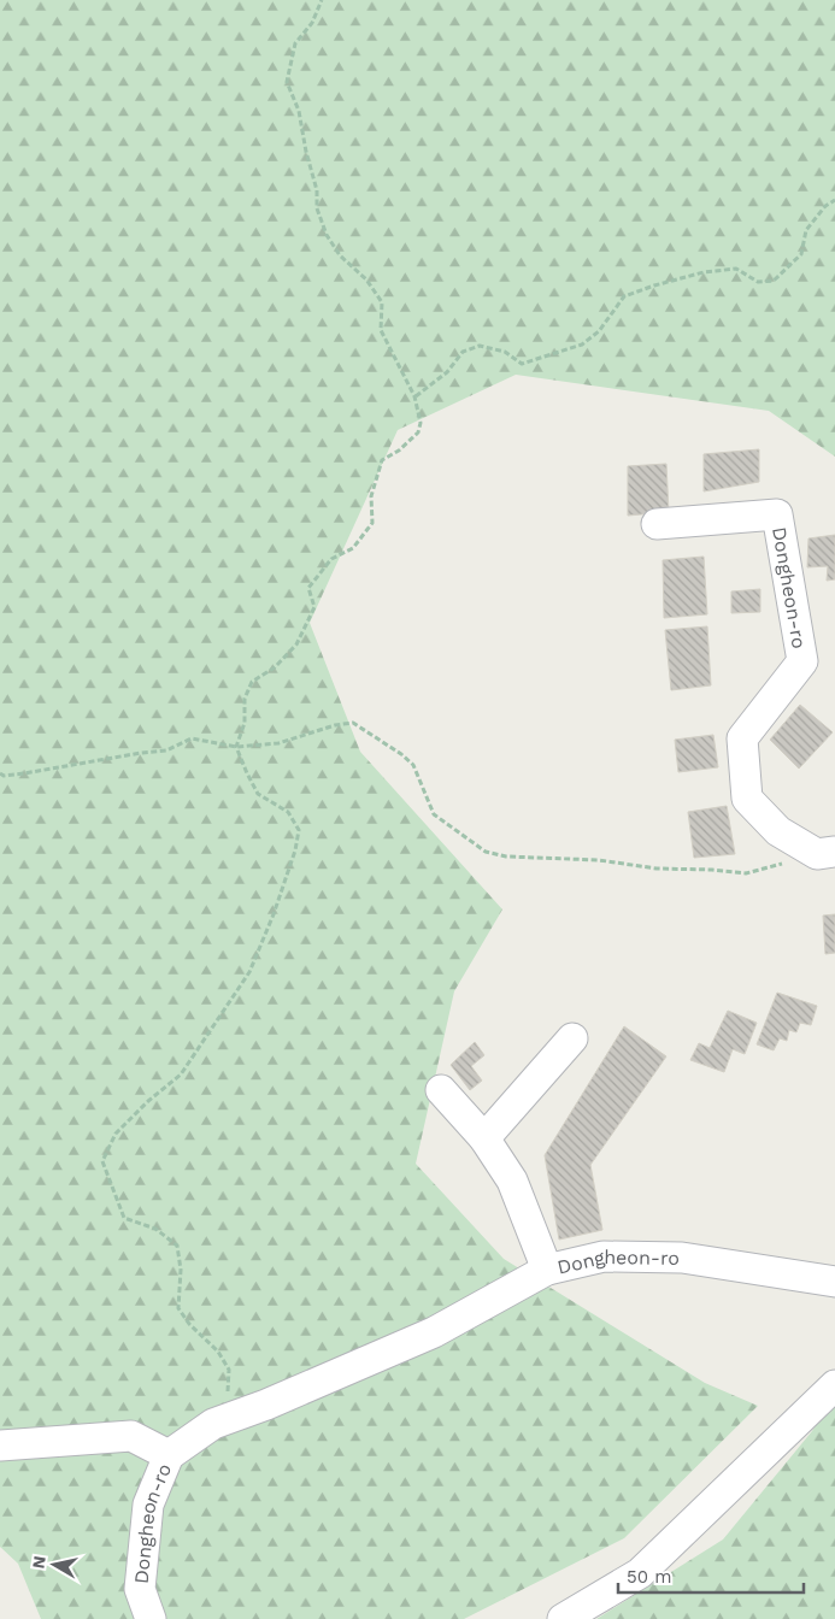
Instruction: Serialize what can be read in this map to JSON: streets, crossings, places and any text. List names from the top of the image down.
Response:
{
  "streets": {
    "street": ["Dongheon-ro"]
  },
  "scale_bar": "50 m",
  "north": "left"
}
